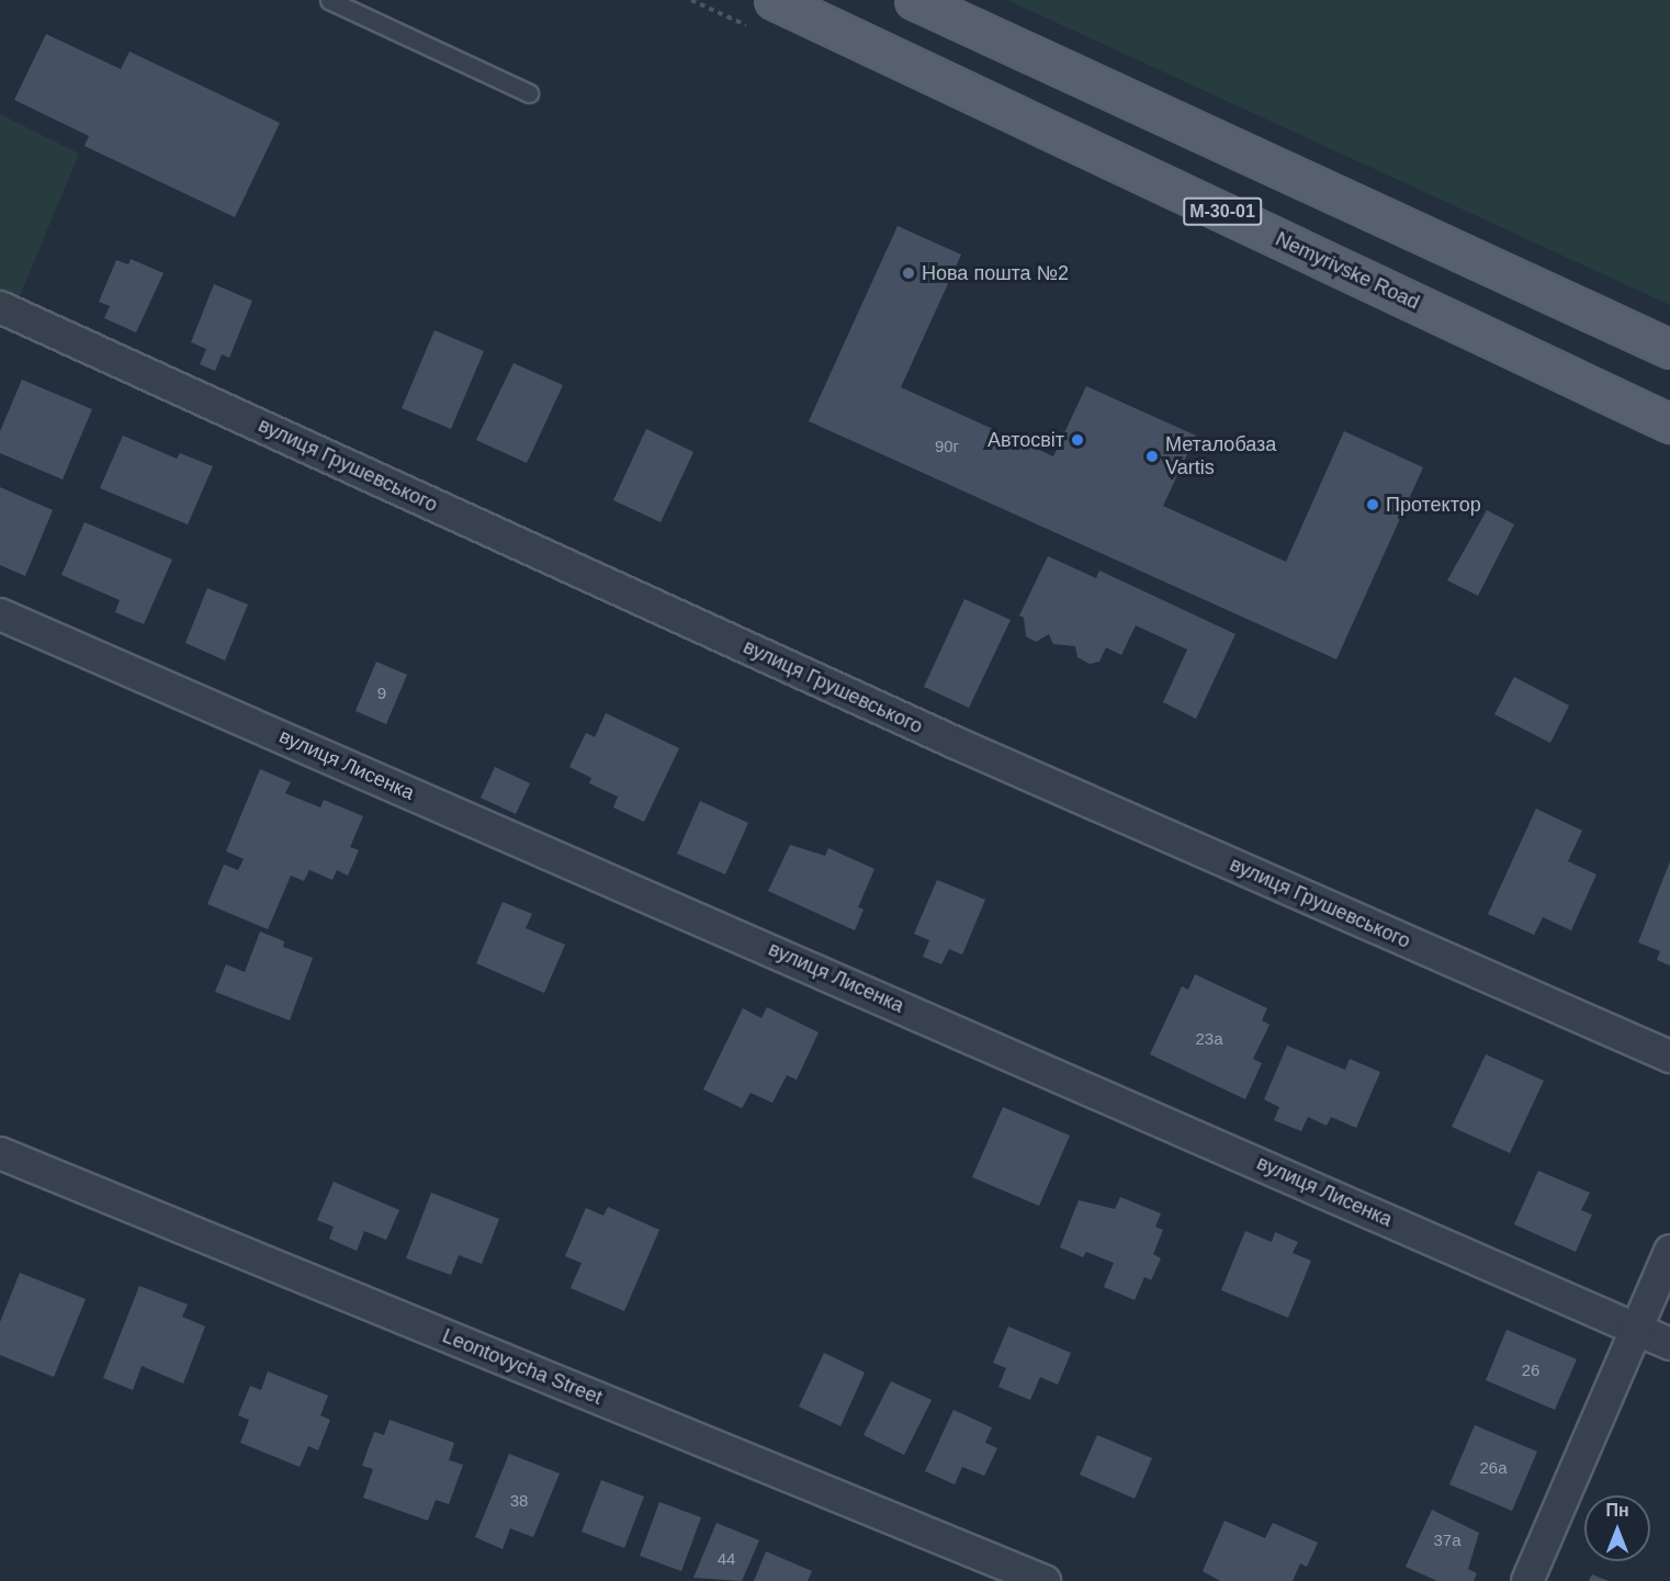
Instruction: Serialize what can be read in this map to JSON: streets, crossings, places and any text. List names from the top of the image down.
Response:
{
  "streets": {
    "main road": ["М-30-01", "Nemyrivske Road"],
    "street": ["вулиця Грушевського", "вулиця Лисенка", "Leontovycha Street"]
  },
  "places": [
    "Нова пошта №2",
    "Автосвіт",
    "Металобаза Vartis",
    "Протектор"
  ],
  "house_numbers": [
    "90г",
    "9",
    "23а",
    "26",
    "26а",
    "38",
    "37а",
    "44"
  ],
  "north": "top"
}
